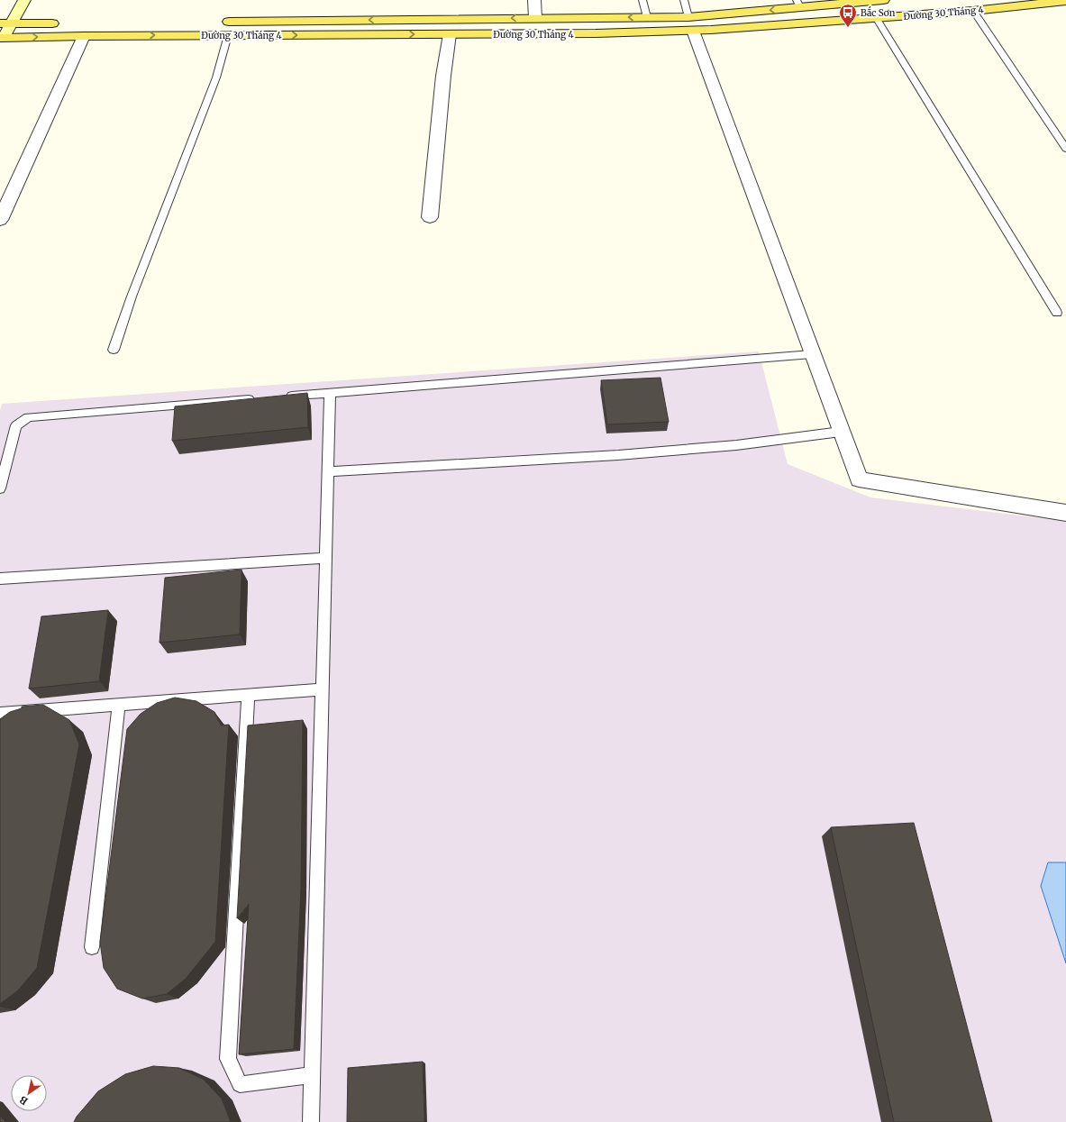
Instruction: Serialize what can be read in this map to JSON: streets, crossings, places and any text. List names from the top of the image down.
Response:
{
  "streets": {
    "main road": ["Đường 30 Tháng 4"]
  },
  "places": {
    "bus stop": ["Bắc Sơn"]
  },
  "north": "bottom left"
}
